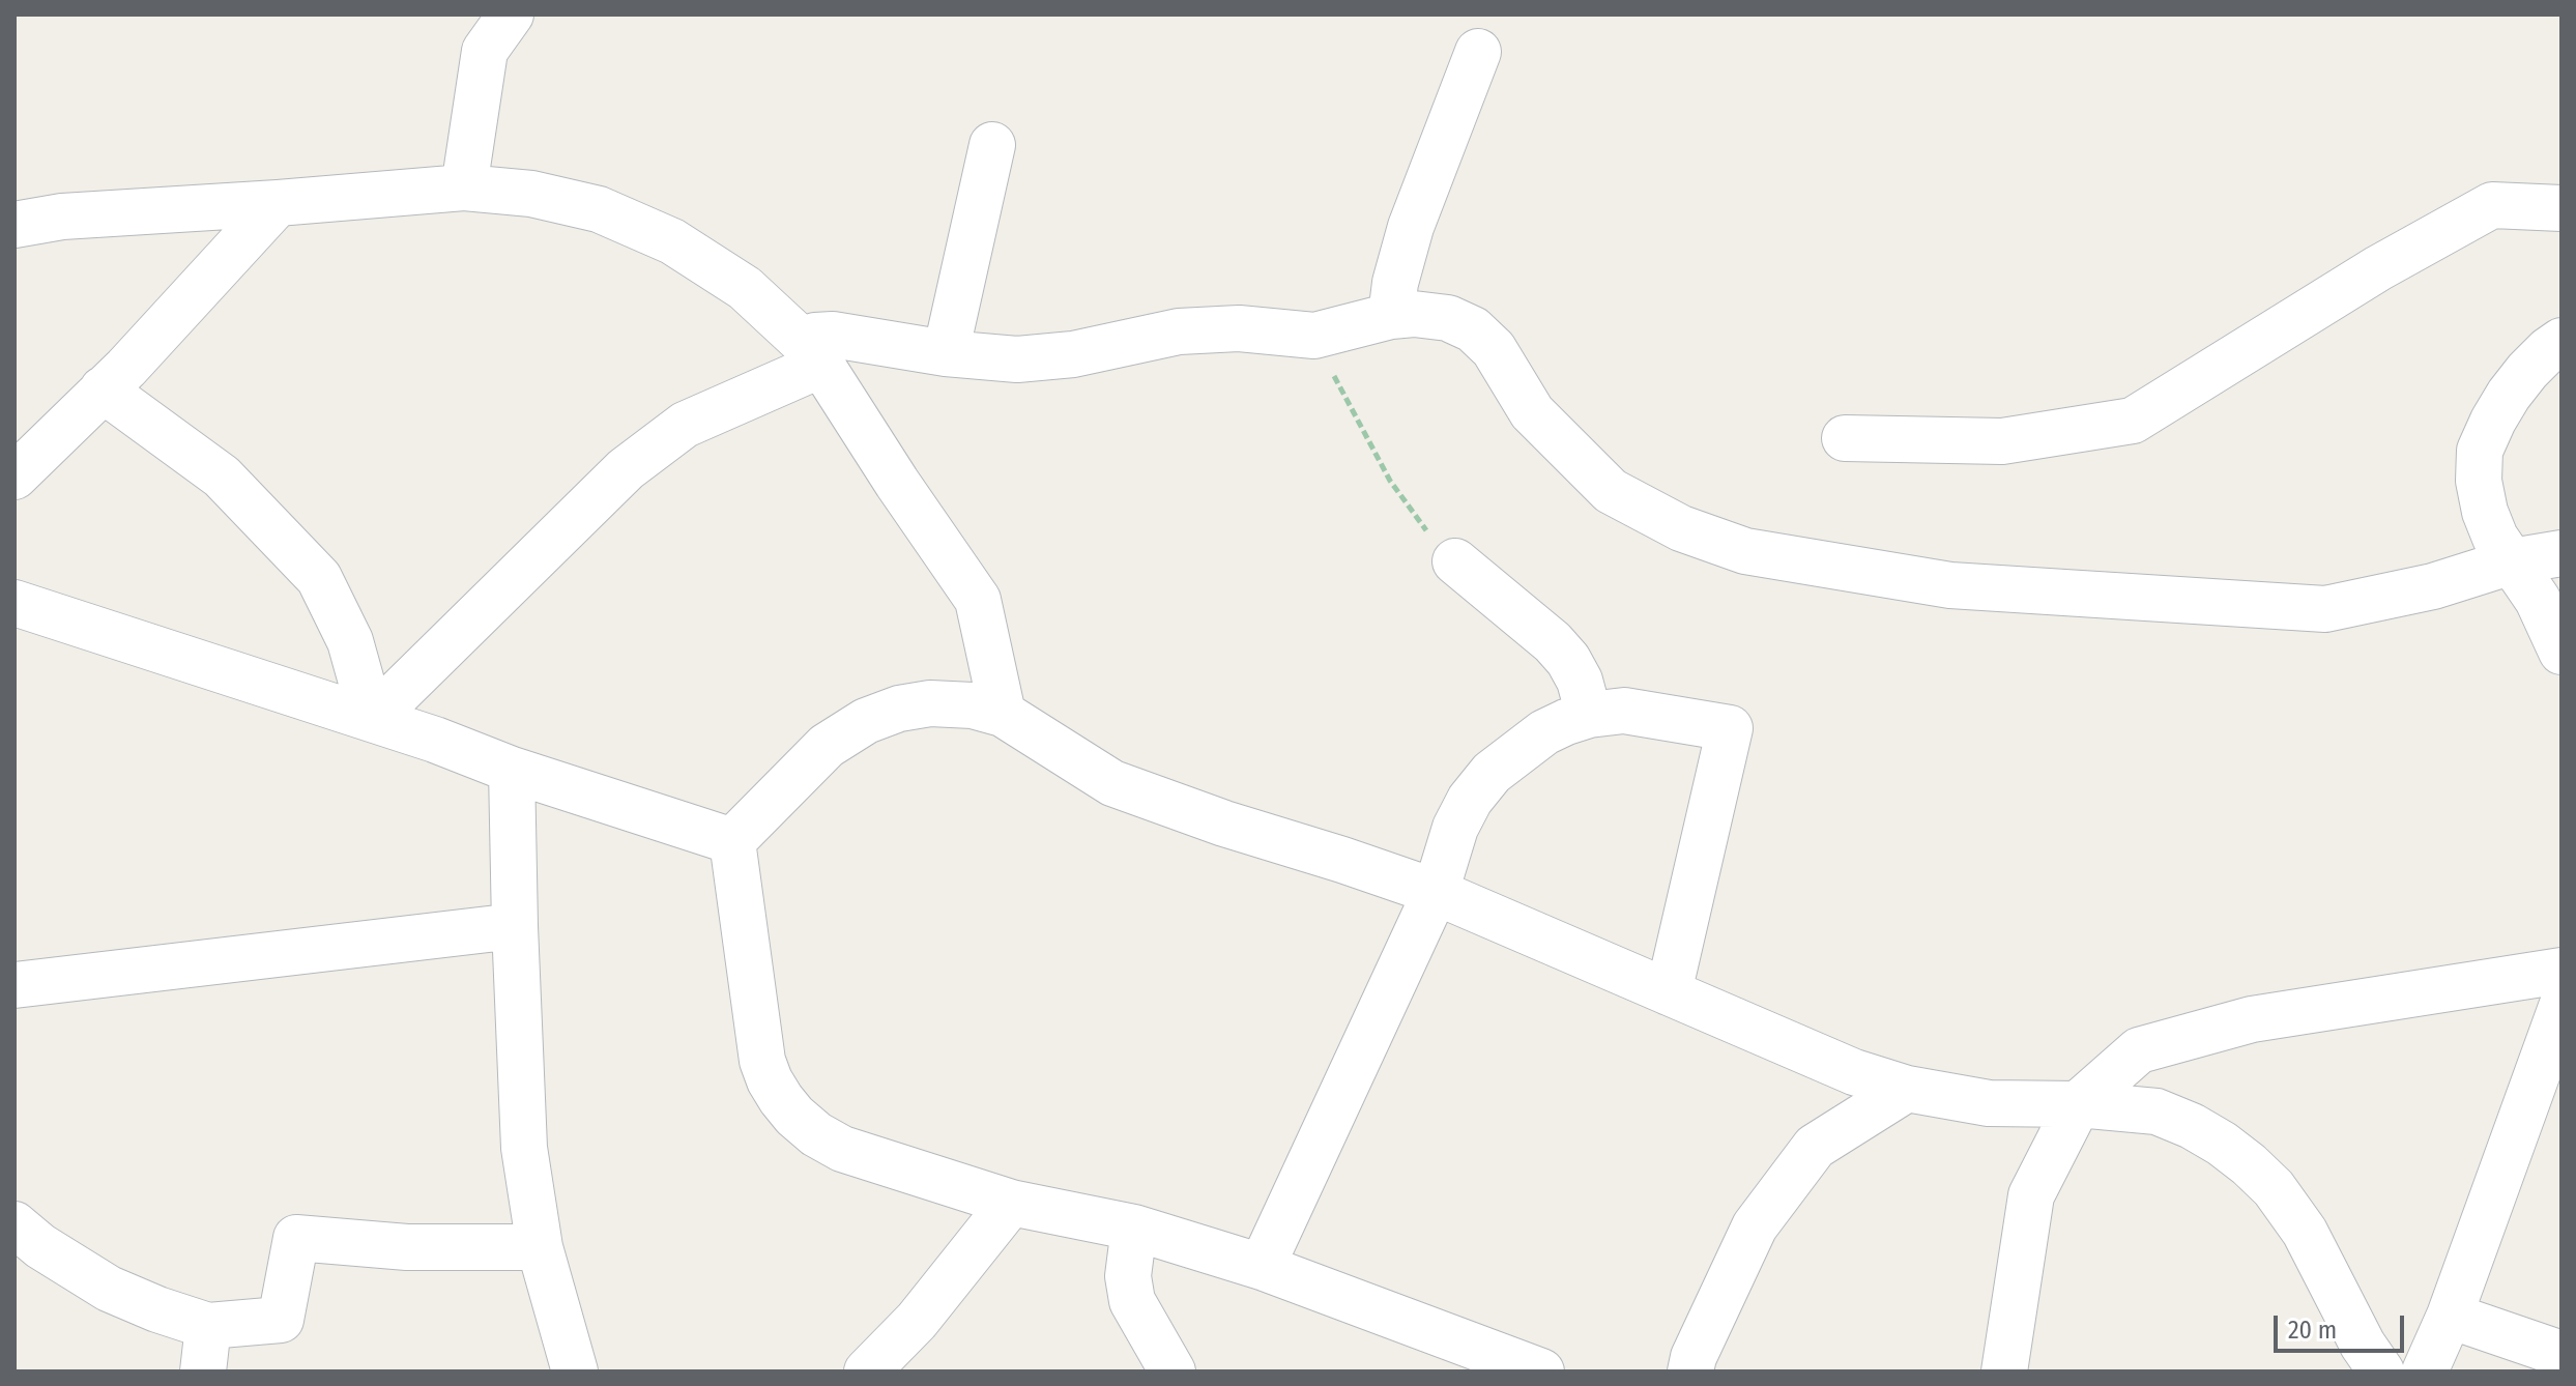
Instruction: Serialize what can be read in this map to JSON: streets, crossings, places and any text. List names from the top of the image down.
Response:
{
  "scale_bar": "20 m"
}
